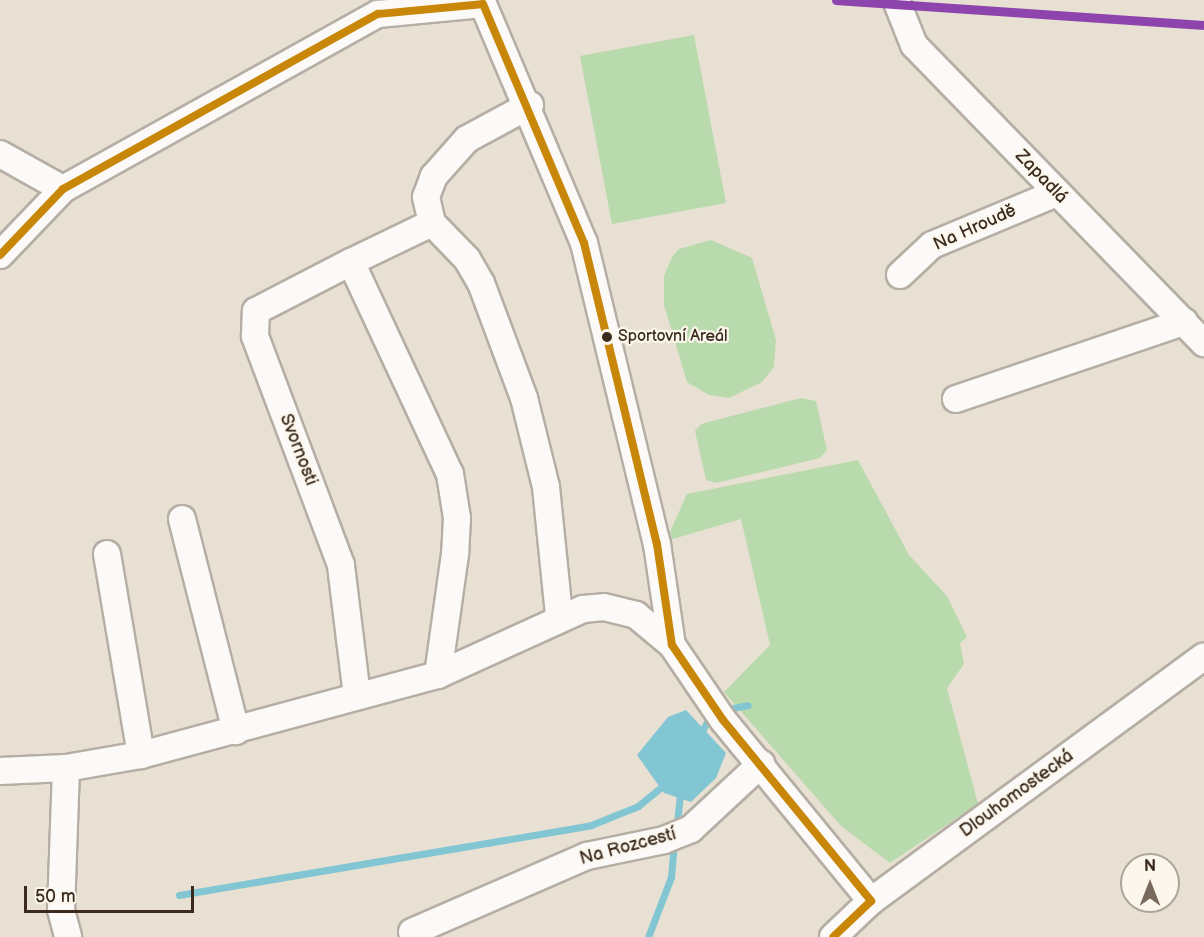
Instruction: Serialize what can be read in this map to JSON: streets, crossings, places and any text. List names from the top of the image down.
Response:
{
  "streets": {
    "street": [
      "Zapadlá",
      "Na Hroudě",
      "Svornosti",
      "Dlouhomostecká",
      "Na Rozcestí"
    ]
  },
  "crossings": [
    ["Zapadlá", "Na Hroudě"]
  ],
  "places": ["Sportovní Areál"],
  "scale_bar": "50 m",
  "north": "top"
}
